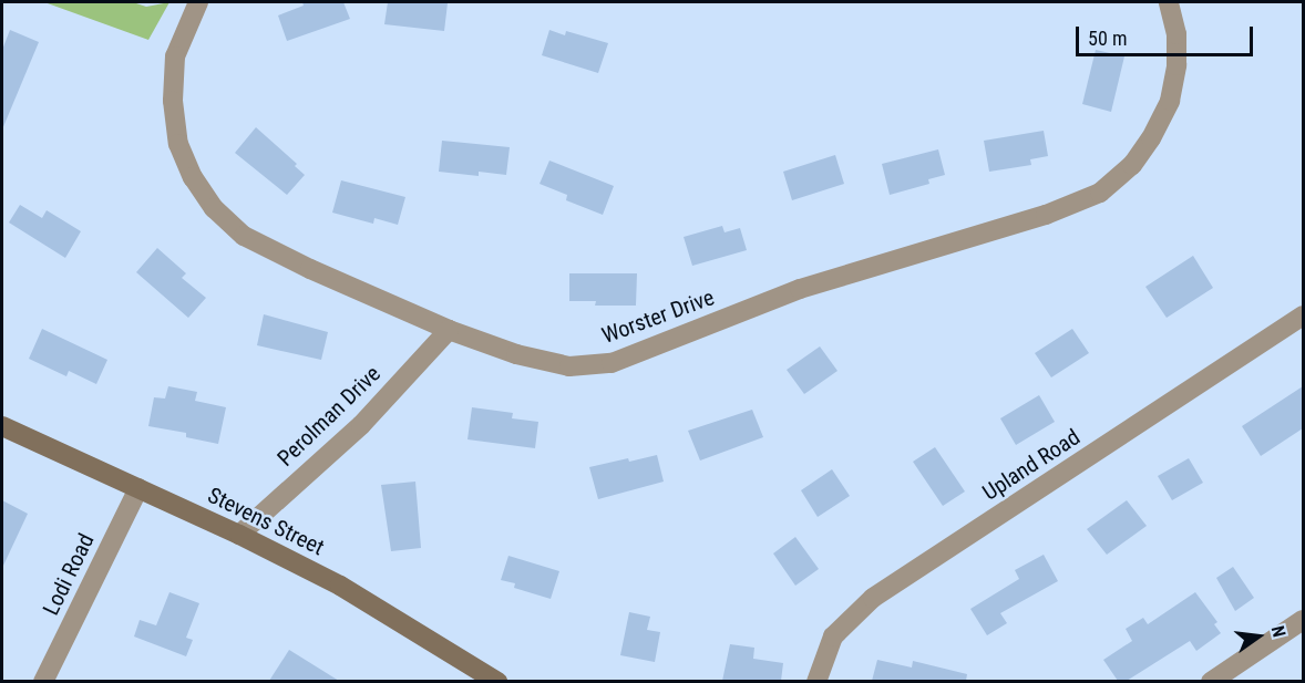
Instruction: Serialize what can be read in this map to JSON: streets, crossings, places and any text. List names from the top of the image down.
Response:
{
  "streets": {
    "street": [
      "Worster Drive",
      "Perolman Drive",
      "Upland Road",
      "Stevens Street",
      "Lodi Road"
    ]
  },
  "crossings": [
    ["Worster Drive", "Perolman Drive"],
    ["Perolman Drive", "Stevens Street"],
    ["Stevens Street", "Lodi Road"]
  ],
  "scale_bar": "50 m",
  "north": "right"
}
